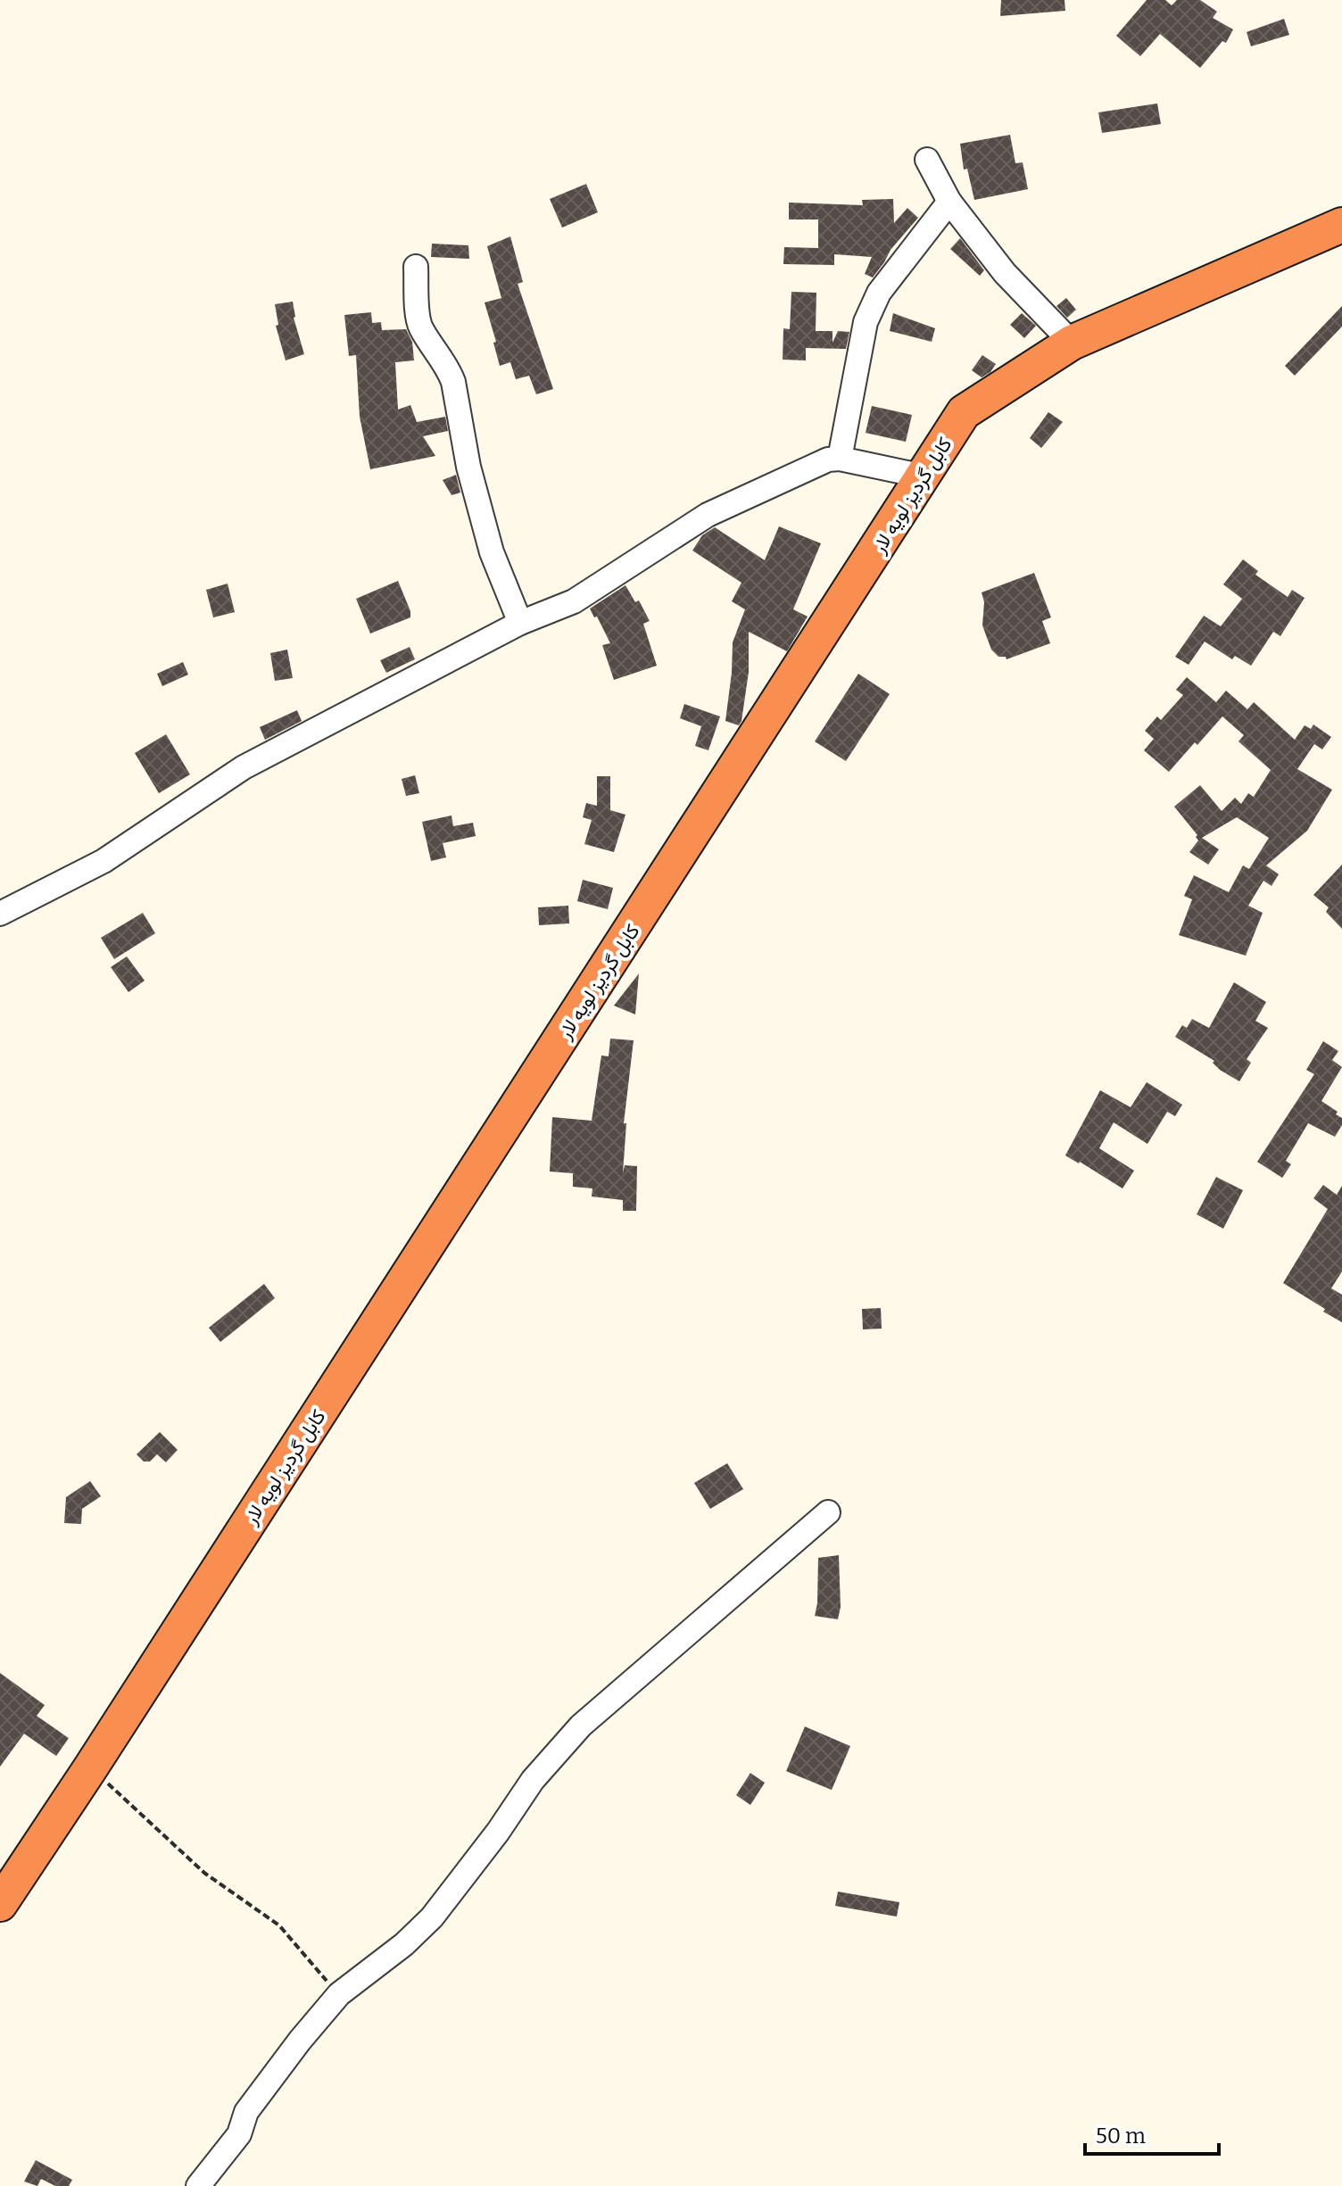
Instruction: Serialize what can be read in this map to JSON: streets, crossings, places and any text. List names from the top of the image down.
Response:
{
  "streets": {
    "highway": ["کابل گردیز لویه لار"]
  },
  "scale_bar": "50 m"
}
